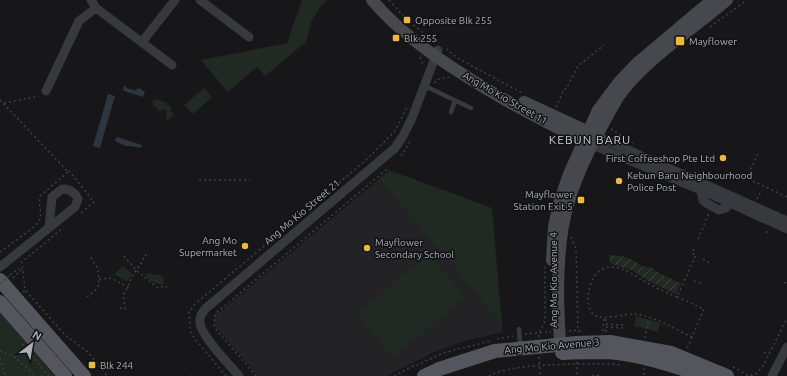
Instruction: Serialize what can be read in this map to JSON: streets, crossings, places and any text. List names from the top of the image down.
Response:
{
  "streets": {
    "main road": ["Ang Mo Kio Street 11", "Ang Mo Kio Avenue 4", "Ang Mo Kio Avenue 3"],
    "street": ["Ang Mo Kio Street 21"]
  },
  "crossings": [
    ["Ang Mo Kio Street 11", "Ang Mo Kio Street 21"],
    ["Ang Mo Kio Street 11", "Ang Mo Kio Avenue 4"],
    ["Ang Mo Kio Avenue 4", "Ang Mo Kio Avenue 3"]
  ],
  "districts": ["KEBUN BARU"],
  "places": {
    "transit": [
      "Opposite Blk 255",
      "Blk 255",
      "Mayflower",
      "Mayflower Station Exit 5",
      "Blk 244"
    ],
    "other": [
      "First Coffeeshop Pte Ltd",
      "Kebun Baru Neighbourhood Police Post",
      "Ang Mo Supermarket",
      "Mayflower Secondary School"
    ]
  },
  "north": "top right"
}
